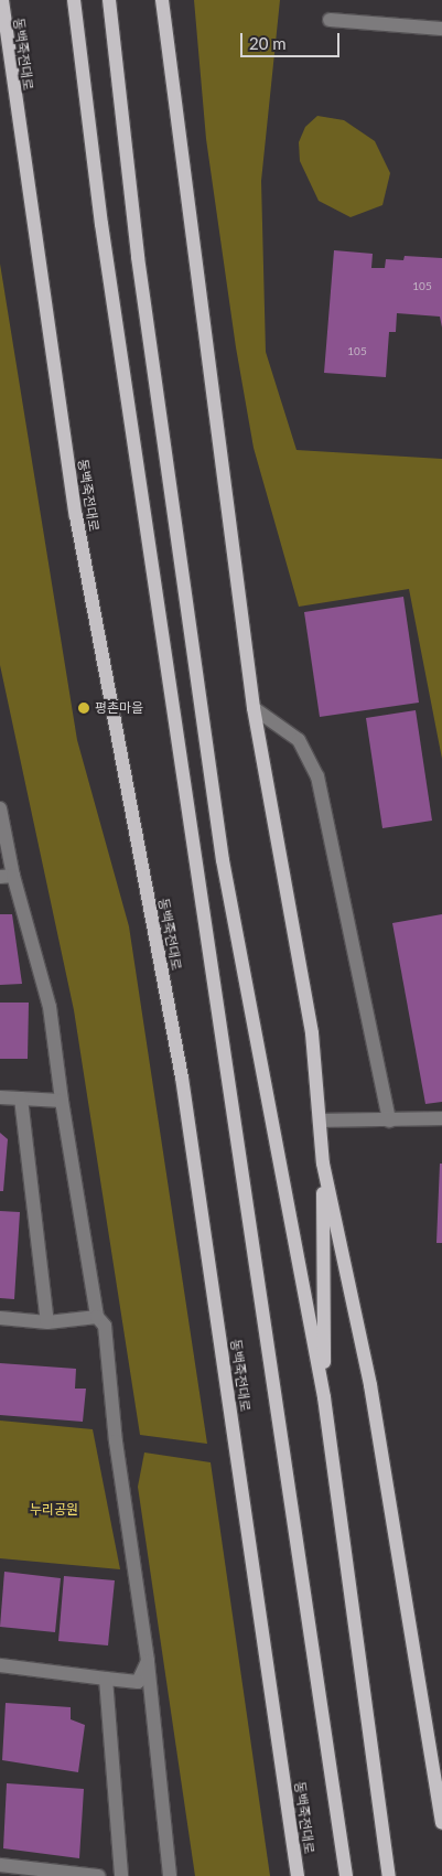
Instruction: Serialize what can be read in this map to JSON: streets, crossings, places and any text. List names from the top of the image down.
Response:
{
  "streets": {
    "main road": ["동백죽전대로"]
  },
  "parks": ["누리공원"],
  "places": ["평촌마을"],
  "house_numbers": ["105", "105"],
  "scale_bar": "20 m"
}
